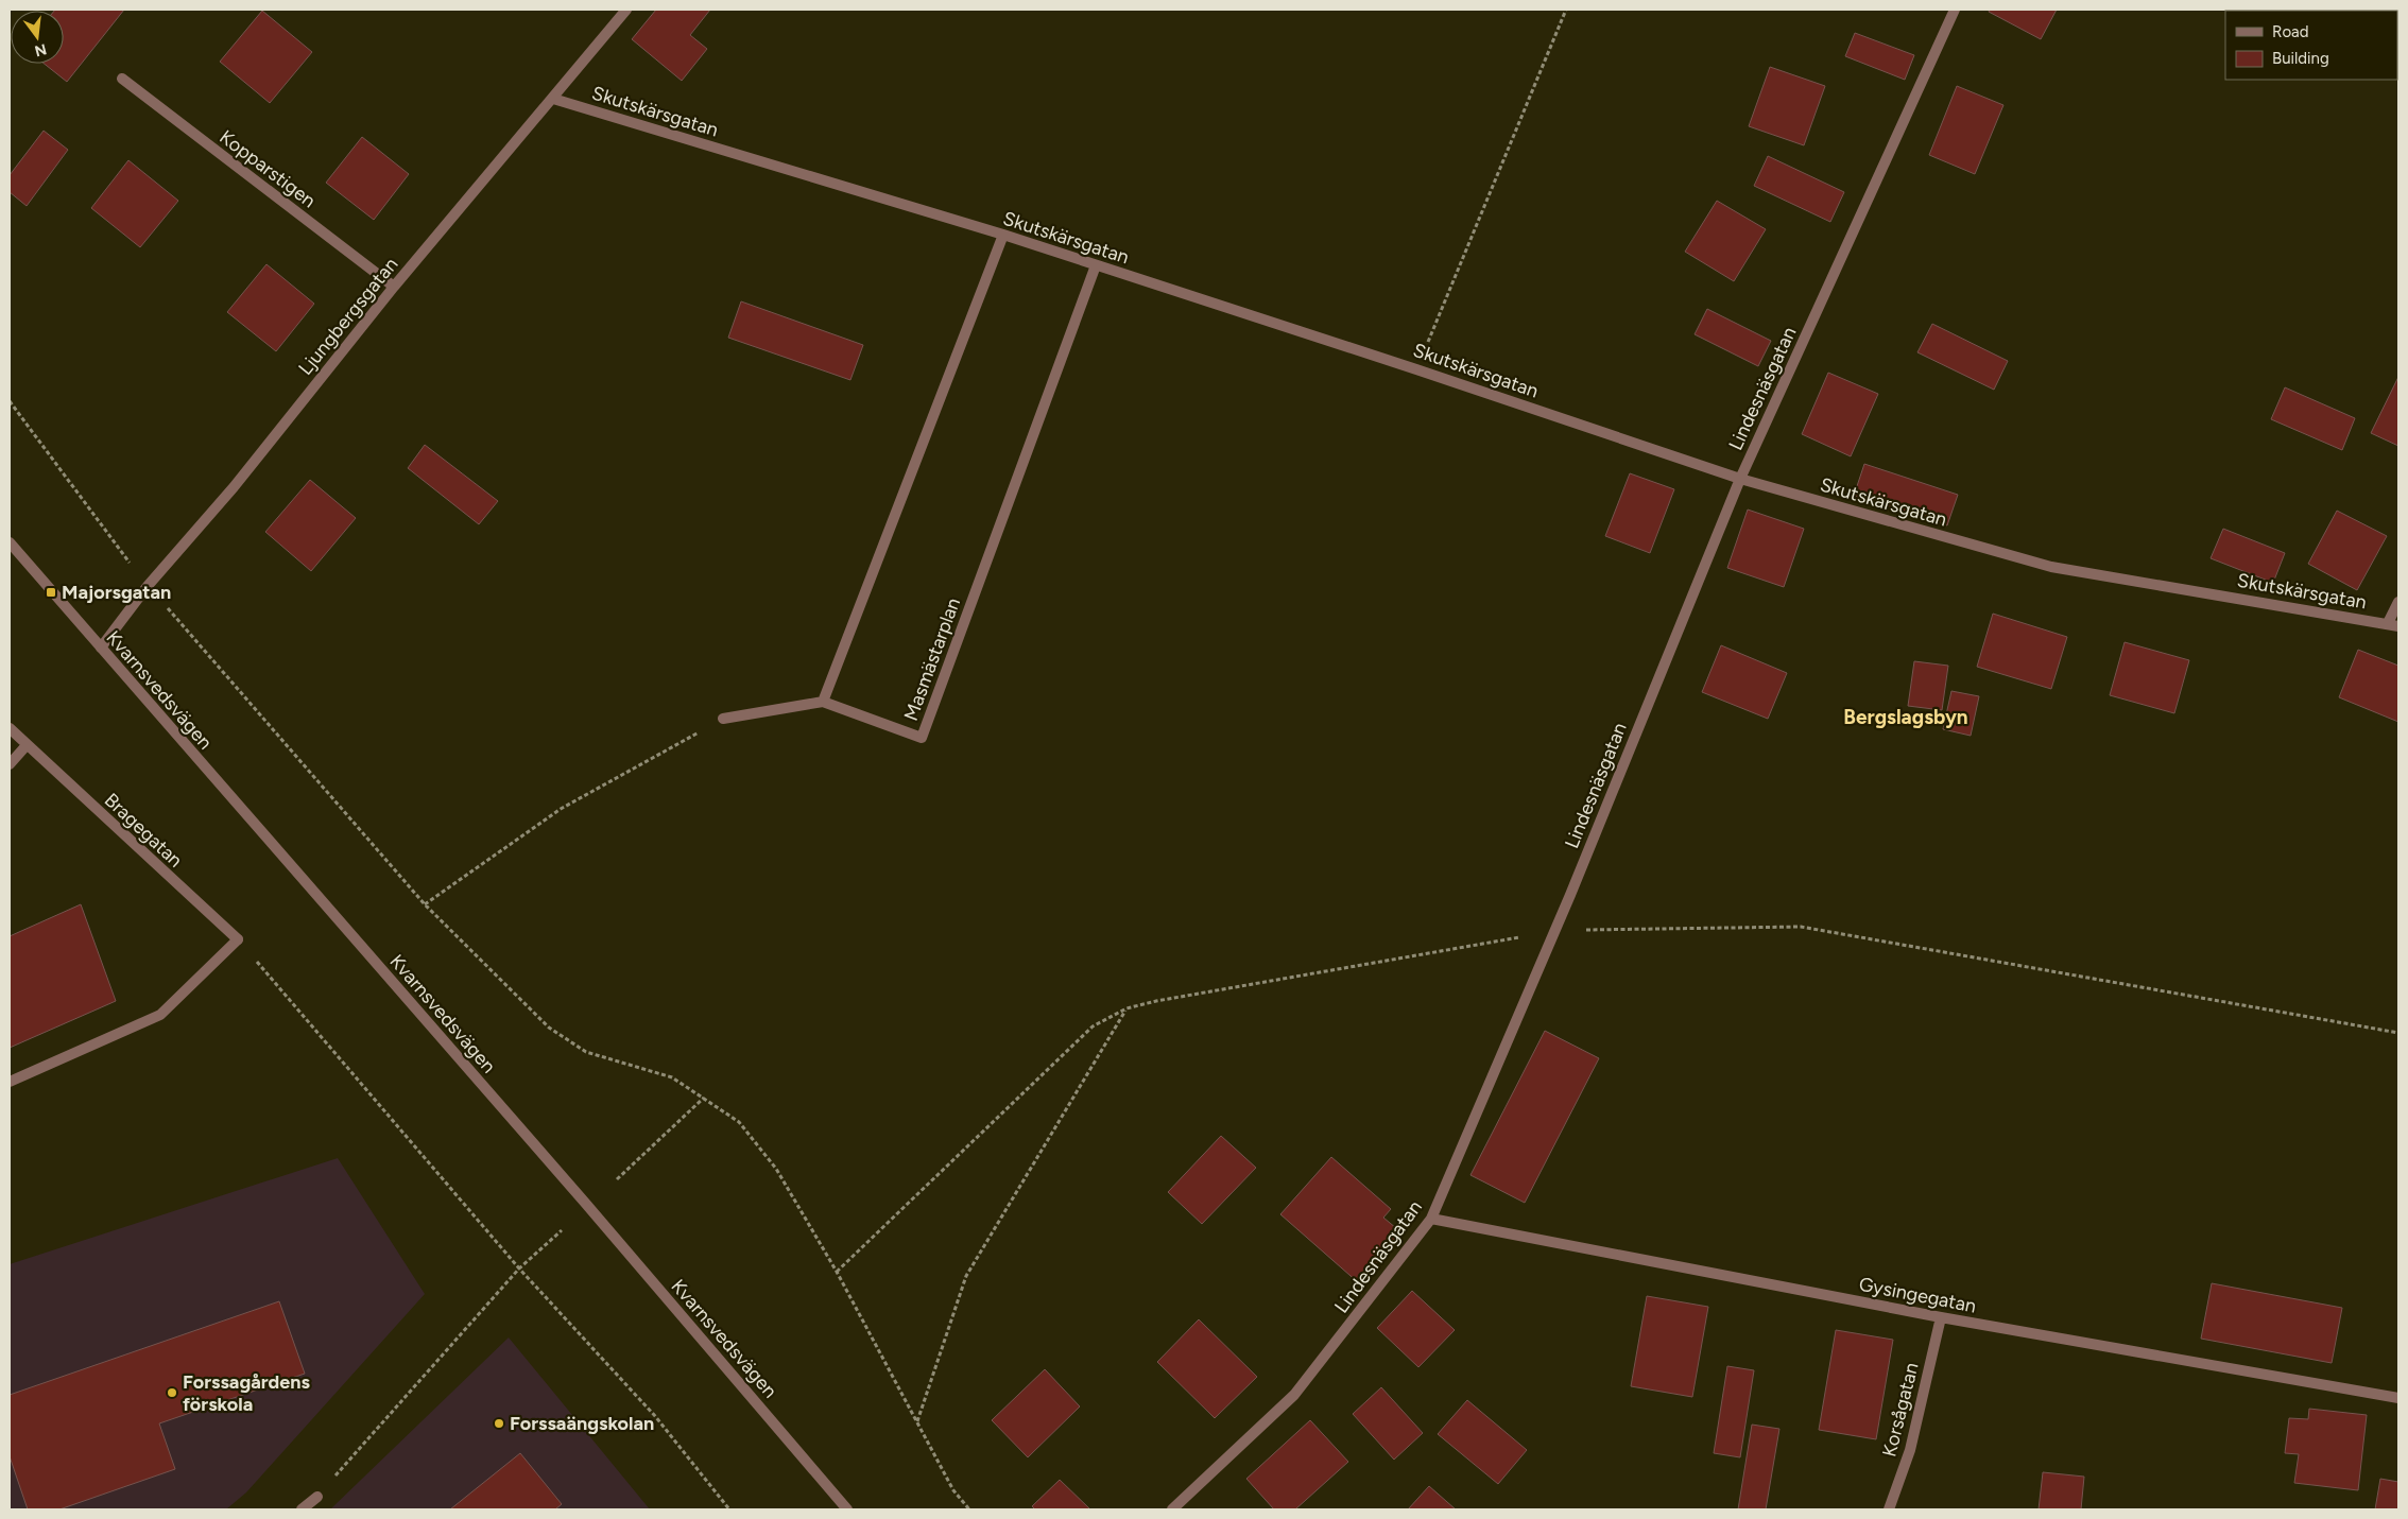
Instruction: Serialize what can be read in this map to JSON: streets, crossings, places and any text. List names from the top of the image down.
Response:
{
  "streets": {
    "street": [
      "Skutskärsgatan",
      "Kopparstigen",
      "Ljungbergsgatan",
      "Lindesnäsgatan",
      "Masmästarplan",
      "Kvarnsvedsvägen",
      "Bragegatan",
      "Gysingegatan",
      "Korsågatan"
    ]
  },
  "crossings": [
    ["Skutskärsgatan", "Ljungbergsgatan"],
    ["Skutskärsgatan", "Lindesnäsgatan"],
    ["Skutskärsgatan", "Masmästarplan"],
    ["Kopparstigen", "Ljungbergsgatan"],
    ["Ljungbergsgatan", "Kvarnsvedsvägen"],
    ["Lindesnäsgatan", "Gysingegatan"],
    ["Gysingegatan", "Korsågatan"]
  ],
  "districts": ["Bergslagsbyn"],
  "places": {
    "transit": ["Majorsgatan"],
    "other": ["Forssagårdens förskola", "Forssaängskolan"]
  },
  "legend": ["Road", "Building"],
  "north": "bottom"
}
